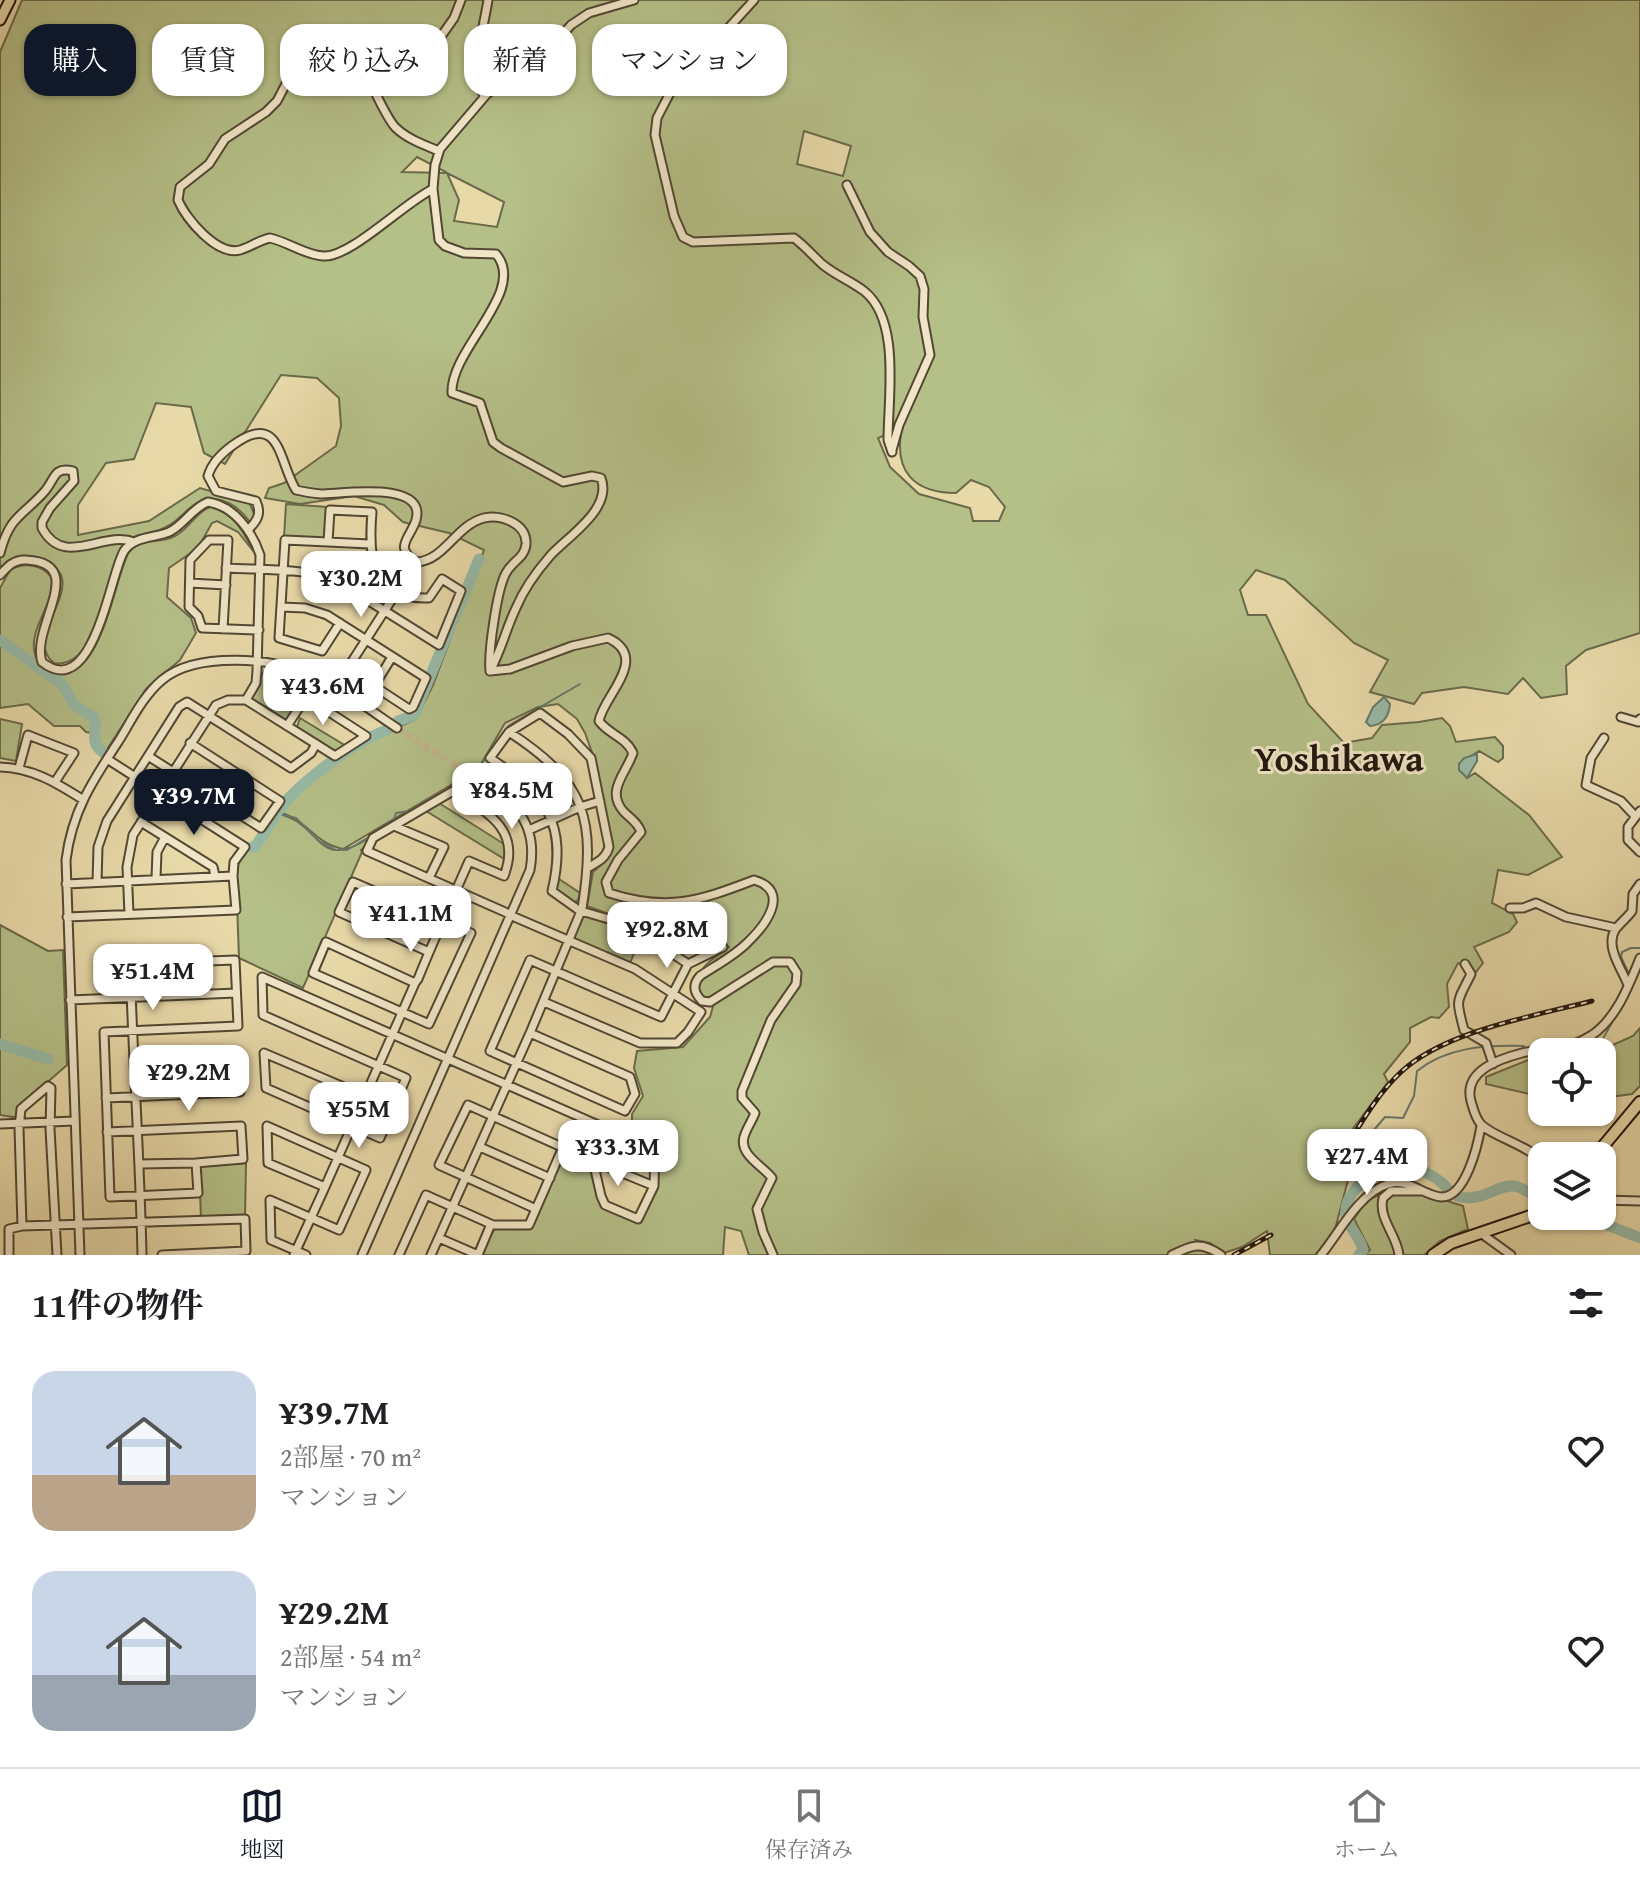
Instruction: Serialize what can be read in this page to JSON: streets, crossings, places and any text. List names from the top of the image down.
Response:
{
  "districts": ["Yoshikawa"],
  "page": {
    "chip": [
      "購入",
      "賃貸",
      "絞り込み",
      "新着",
      "マンション"
    ],
    "price": [
      "¥30.2M",
      "¥43.6M",
      "¥84.5M",
      "¥39.7M",
      "¥41.1M",
      "¥92.8M",
      "¥51.4M",
      "¥29.2M",
      "¥55M",
      "¥33.3M",
      "¥27.4M"
    ],
    "heading": "11件の物件",
    "list": [
      {
        "name": "¥39.7M",
        "note": "2部屋 · 70 m² · マンション"
      },
      {
        "name": "¥29.2M",
        "note": "2部屋 · 54 m² · マンション"
      }
    ],
    "tabs": ["地図", "保存済み", "ホーム"]
  }
}
